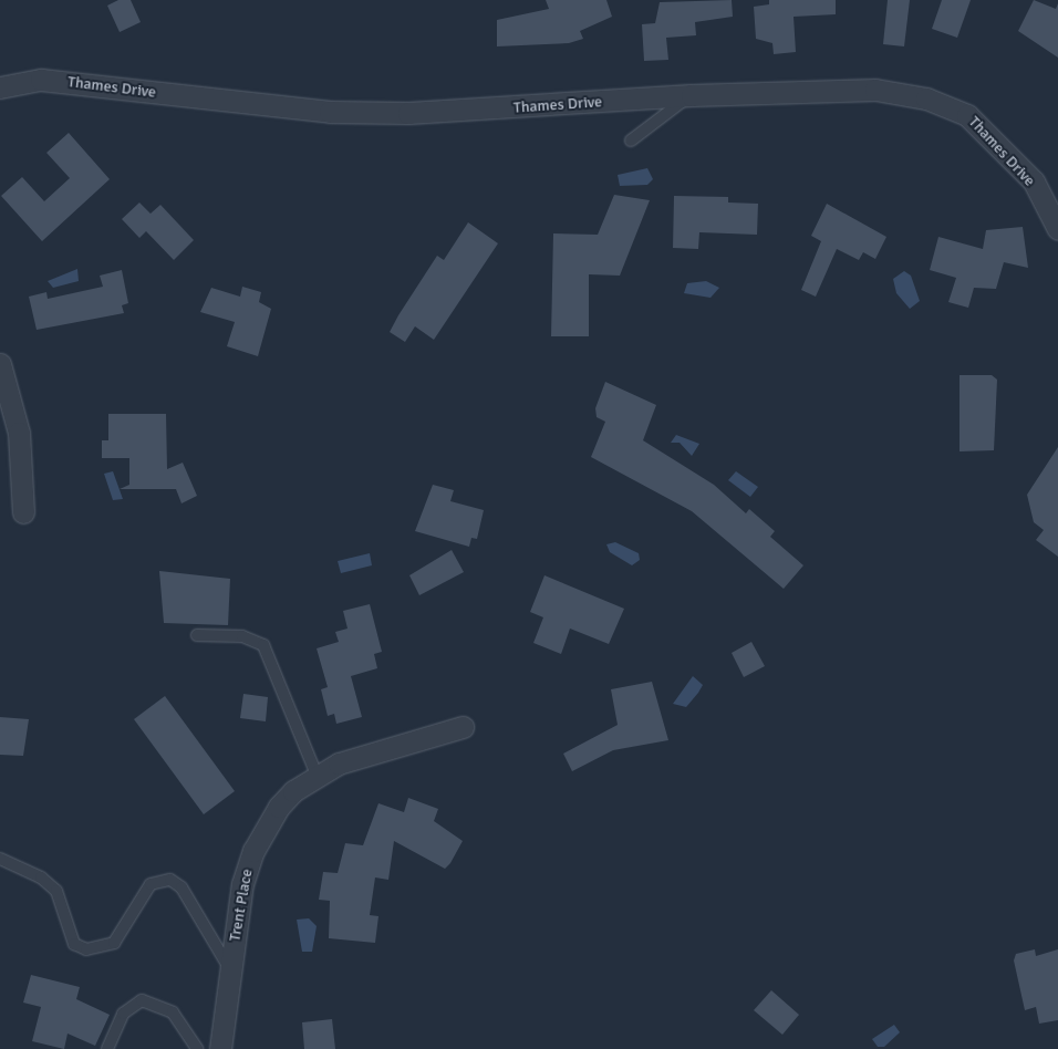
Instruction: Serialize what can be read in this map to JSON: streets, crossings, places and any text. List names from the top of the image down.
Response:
{
  "streets": {
    "street": ["Thames Drive", "Trent Place"]
  }
}
